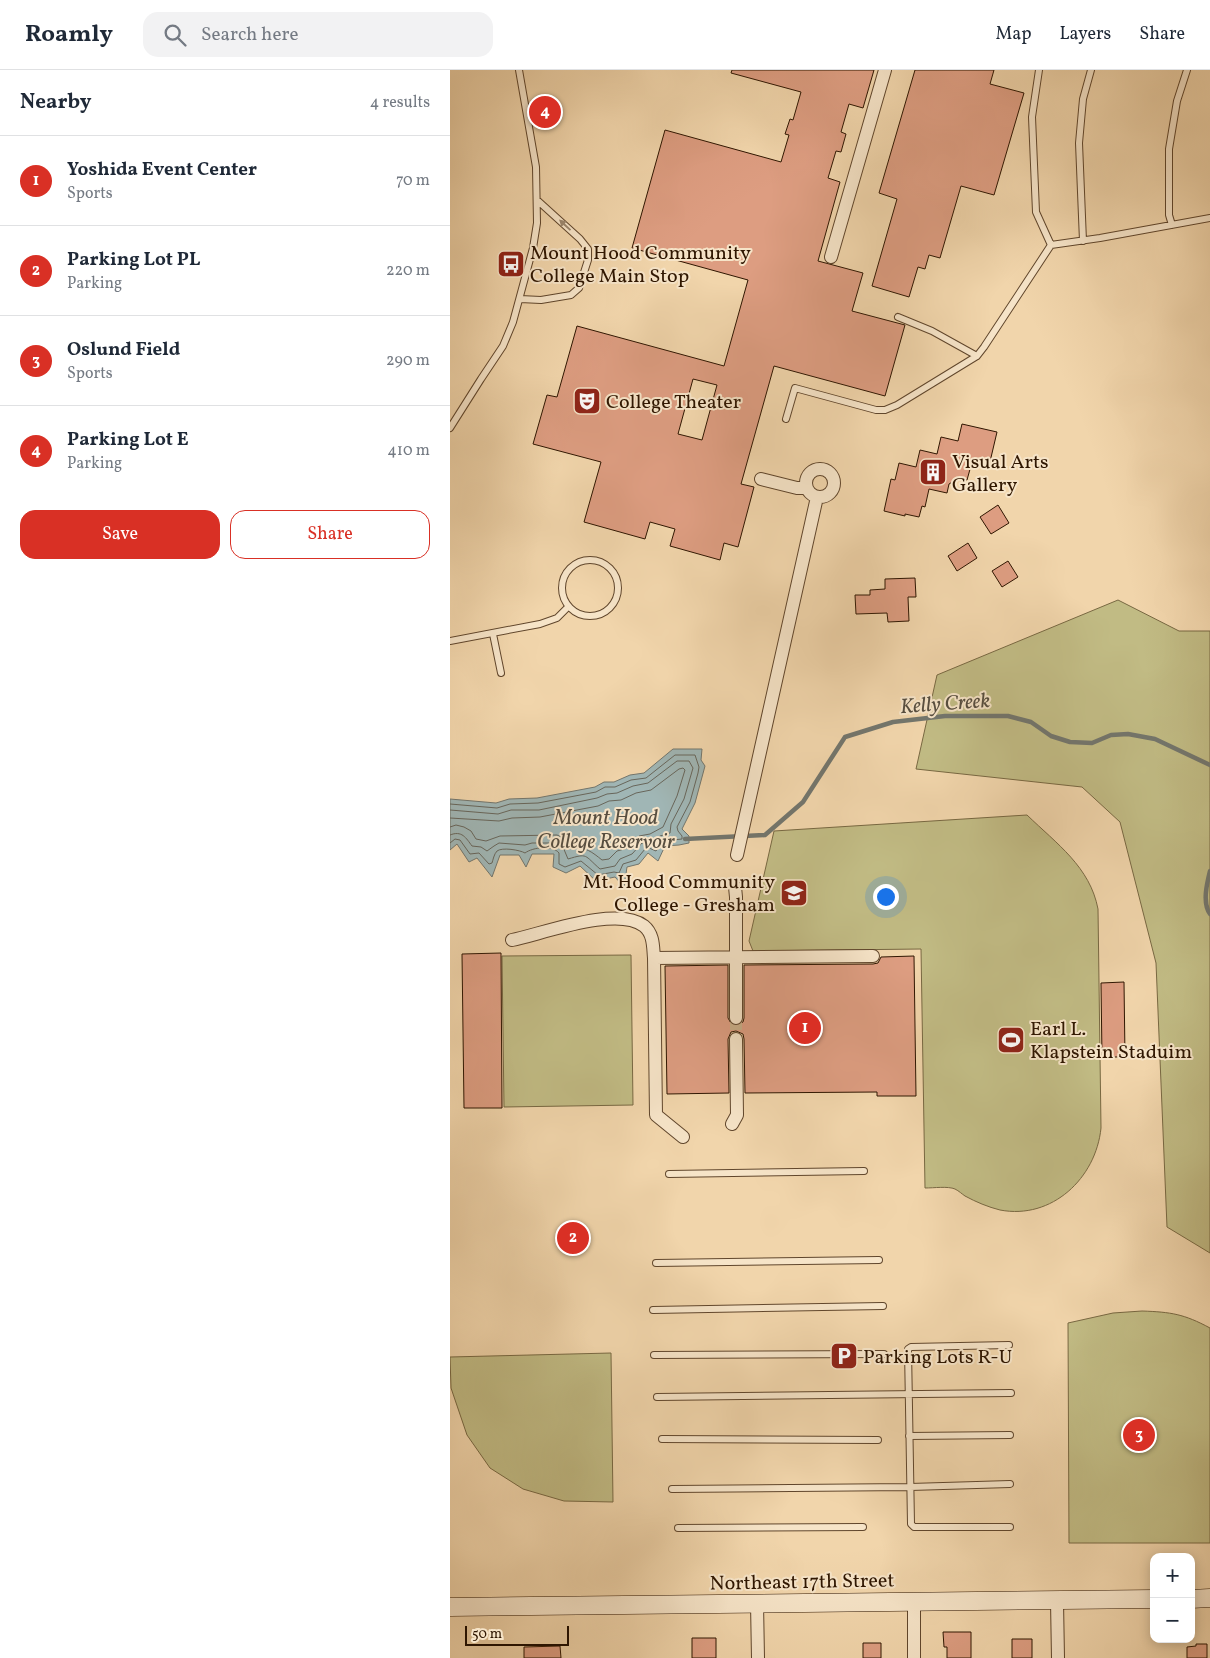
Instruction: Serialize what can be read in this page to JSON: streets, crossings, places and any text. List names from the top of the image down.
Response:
{
  "streets": {
    "street": ["Northeast 17th Street"]
  },
  "water": ["Kelly Creek", "Mount Hood College Reservoir"],
  "places": {
    "bus stop": ["Mount Hood Community College Main Stop"],
    "theatre": ["College Theater"],
    "building": ["Visual Arts Gallery"],
    "school or university": ["Mt. Hood Community College - Gresham"],
    "sports": ["Earl L. Klapstein Staduim"],
    "parking": ["Parking Lots R-U"]
  },
  "scale_bar": "50 m",
  "page": {
    "header": "Roamly",
    "search": "Search here",
    "nav": ["Map", "Layers", "Share"],
    "heading": ["Nearby", "4 results"],
    "pins": [
      "4",
      "1",
      "2",
      "3"
    ],
    "list": [
      {
        "mark": "1",
        "name": "Yoshida Event Center",
        "note": "Sports",
        "value": "70 m"
      },
      {
        "mark": "2",
        "name": "Parking Lot PL",
        "note": "Parking",
        "value": "220 m"
      },
      {
        "mark": "3",
        "name": "Oslund Field",
        "note": "Sports",
        "value": "290 m"
      },
      {
        "mark": "4",
        "name": "Parking Lot E",
        "note": "Parking",
        "value": "410 m"
      }
    ],
    "buttons": ["Save", "Share"],
    "map_buttons": ["+", "−"],
    "scale": "50 m"
  }
}
